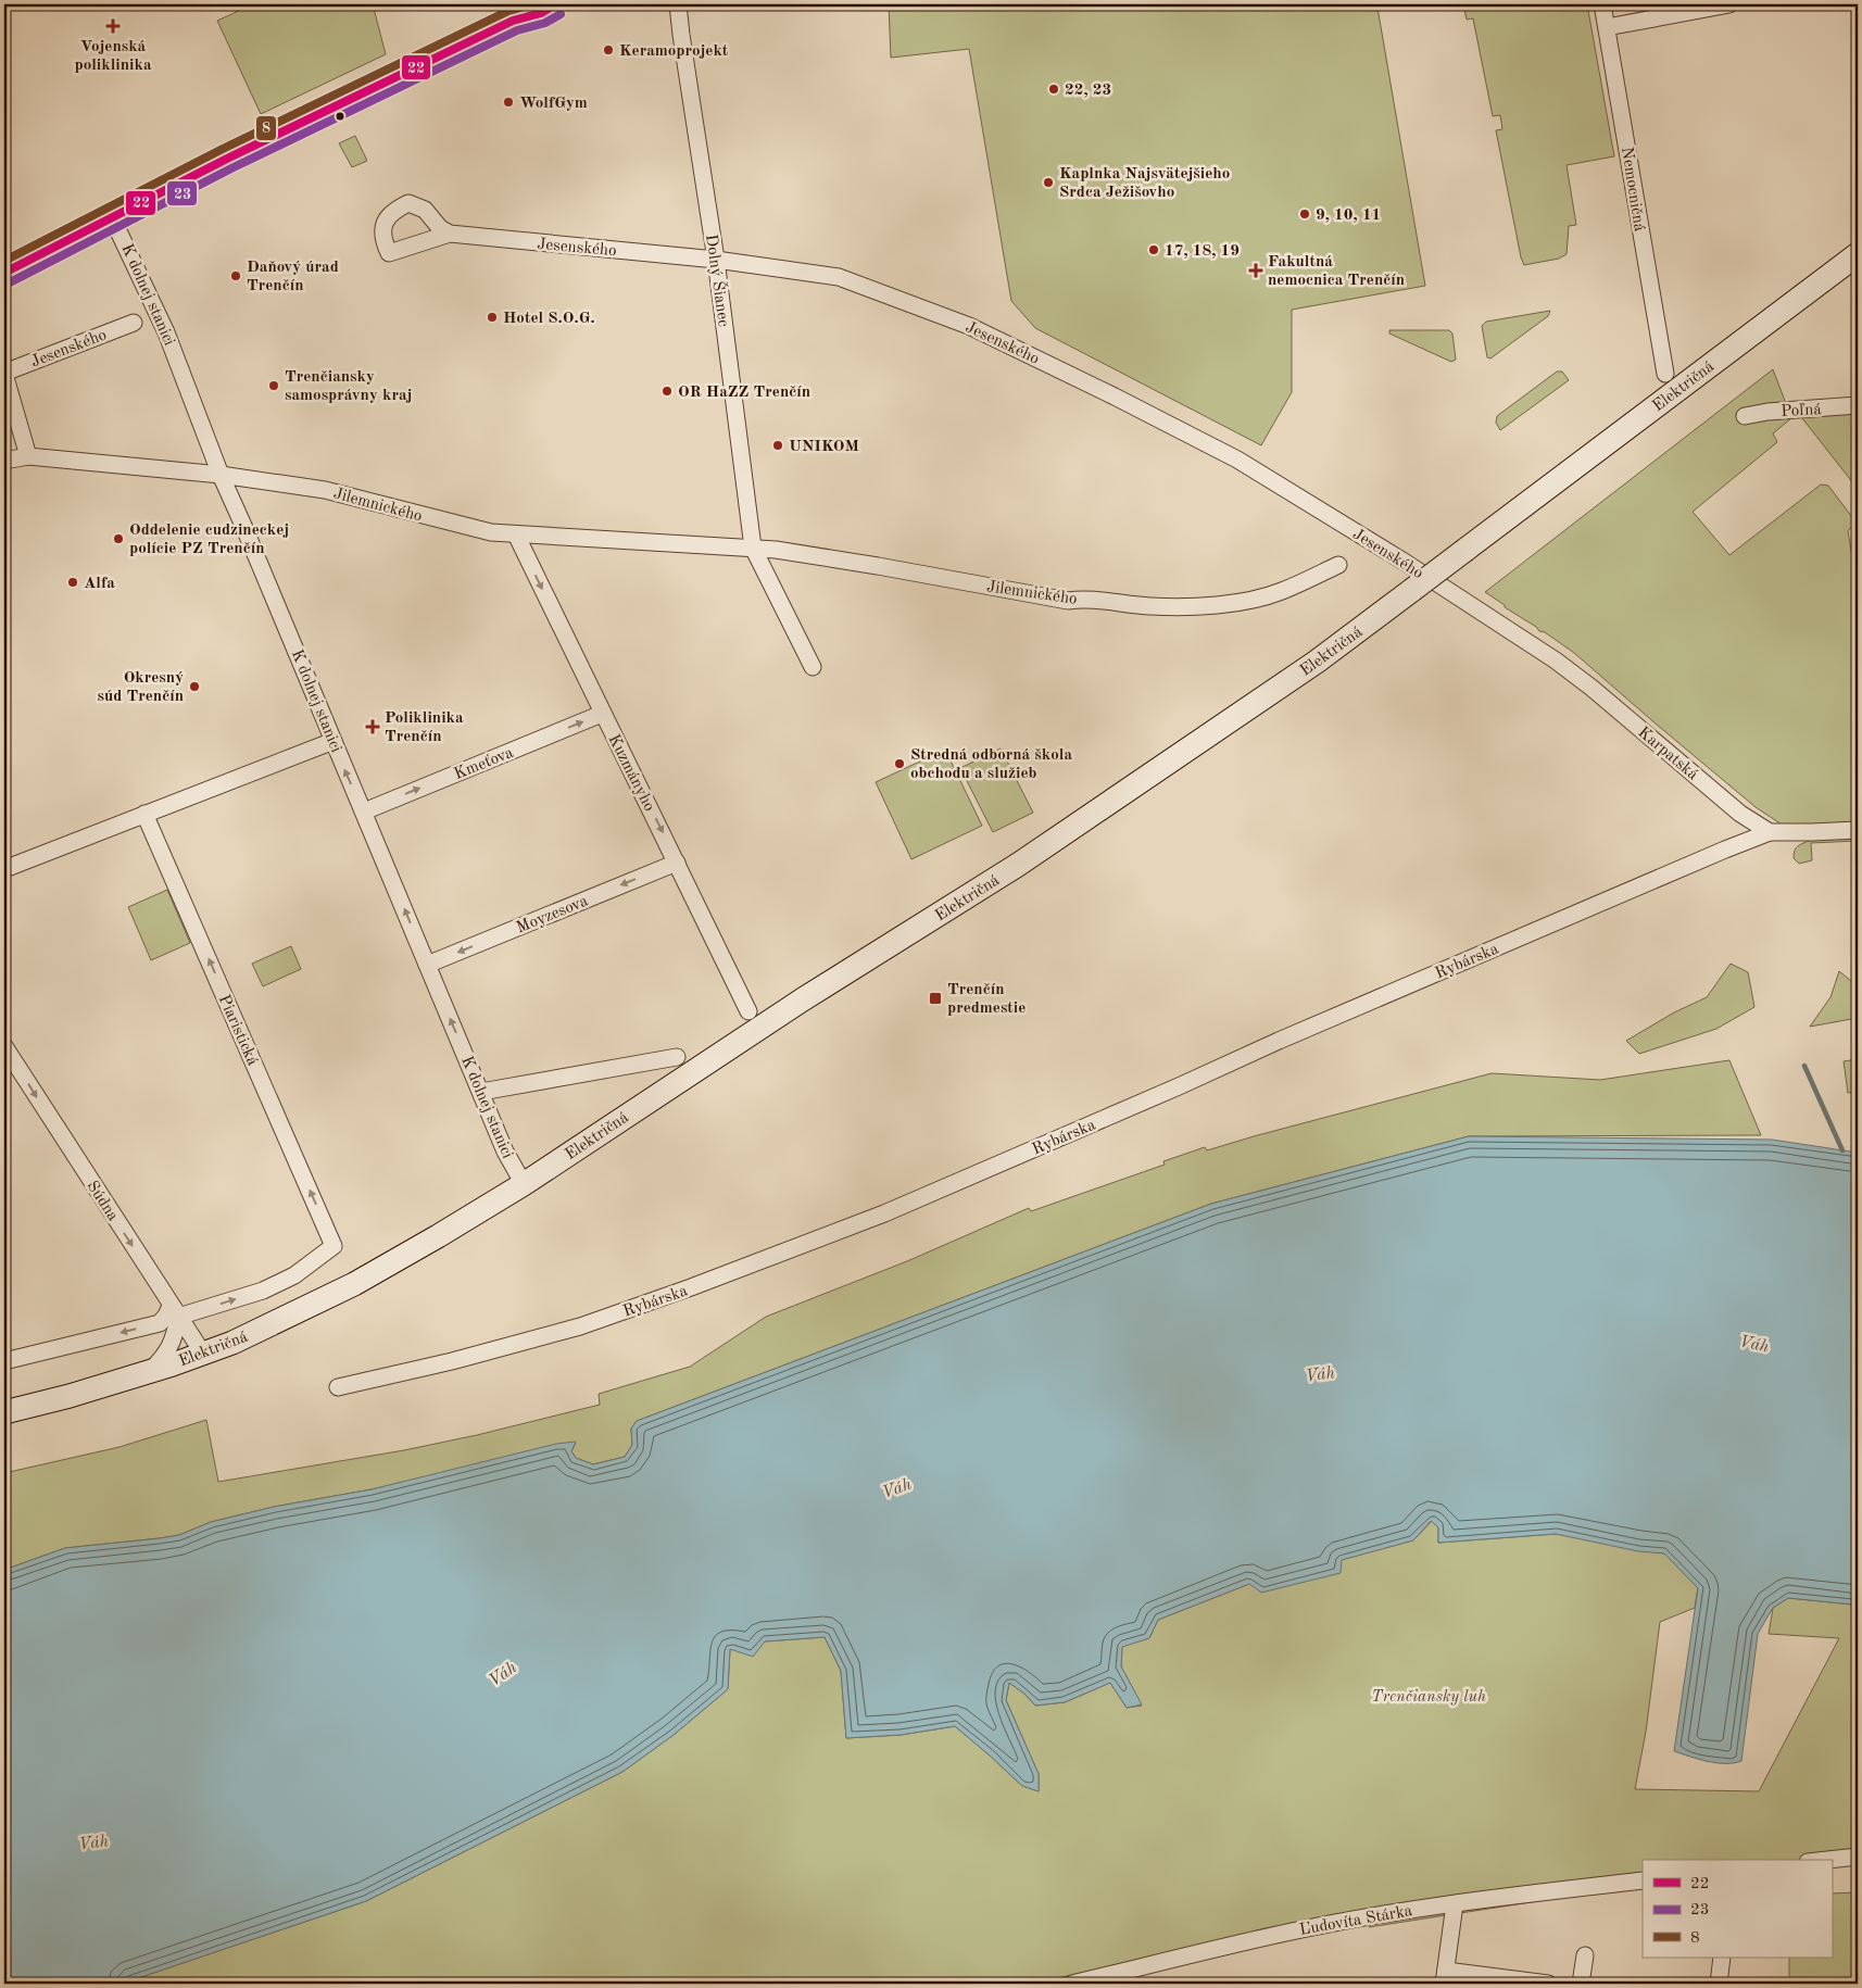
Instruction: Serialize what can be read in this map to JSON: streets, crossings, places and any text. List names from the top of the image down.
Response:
{
  "streets": {
    "main road": ["Električná"],
    "street": [
      "Nemocničná",
      "Jesenského",
      "Dolný Šianec",
      "K dolnej stanici",
      "Poľná",
      "Jilemnického",
      "Karpatská",
      "Kmeťova",
      "Kuzmányho",
      "Moyzesova",
      "Rybárska",
      "Piaristická",
      "Súdna",
      "Ľudovíta Stárka"
    ]
  },
  "crossings": [
    ["Jesenského", "Dolný Šianec"],
    ["Jesenského", "Jilemnického"],
    ["Jesenského", "Karpatská"],
    ["Dolný Šianec", "Jilemnického"],
    ["K dolnej stanici", "Električná"],
    ["K dolnej stanici", "Jilemnického"],
    ["K dolnej stanici", "Kmeťova"],
    ["K dolnej stanici", "Moyzesova"],
    ["Električná", "Súdna"],
    ["Jilemnického", "Kuzmányho"],
    ["Karpatská", "Rybárska"],
    ["Kmeťova", "Kuzmányho"],
    ["Kuzmányho", "Moyzesova"],
    ["Piaristická", "Súdna"]
  ],
  "one_way": [
    "K dolnej stanici",
    "Kmeťova",
    "Kuzmányho",
    "Moyzesova",
    "Súdna"
  ],
  "water": ["Váh"],
  "parks": ["Trenčiansky luh"],
  "places": {
    "health": ["Vojenská poliklinika", "Fakultná nemocnica Trenčín", "Poliklinika Trenčín"],
    "other": [
      "Keramoprojekt",
      "22, 23",
      "WolfGym",
      "Kaplnka Najsvätejšieho Srdca Ježišovho",
      "9, 10, 11",
      "17, 18, 19",
      "Daňový úrad Trenčín",
      "Hotel S.O.G.",
      "Trenčiansky samosprávny kraj",
      "OR HaZZ Trenčín",
      "UNIKOM",
      "Oddelenie cudzineckej polície PZ Trenčín",
      "Alfa",
      "Okresný súd Trenčín",
      "Stredná odborná škola obchodu a služieb"
    ],
    "transit": ["Trenčín predmestie"]
  },
  "lines": ["transit line 22", "transit line 8", "transit line 23"],
  "legend": ["22", "23", "8"]
}
